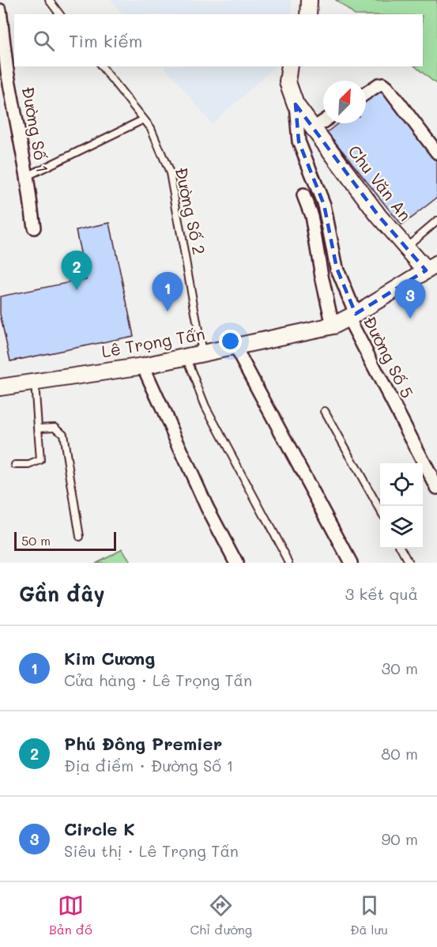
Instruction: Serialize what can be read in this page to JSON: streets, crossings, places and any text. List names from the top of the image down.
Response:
{
  "streets": {
    "street": [
      "Đường Số 1",
      "Chu Văn An",
      "Lê Trọng Tấn",
      "Đường Số 5"
    ],
    "lane": ["Đường Số 2"]
  },
  "crossings": [
    ["Chu Văn An", "Lê Trọng Tấn"],
    ["Chu Văn An", "Đường Số 5"],
    ["Đường Số 2", "Lê Trọng Tấn"],
    ["Lê Trọng Tấn", "Đường Số 5"]
  ],
  "scale_bar": "50 m",
  "north": "top right",
  "page": {
    "search": "Tìm kiếm",
    "pins": ["2", "1", "3"],
    "scale": "50 m",
    "heading": ["Gần đây", "3 kết quả"],
    "list": [
      {
        "mark": "1",
        "name": "Kim Cương",
        "note": "Cửa hàng · Lê Trọng Tấn",
        "value": "30 m"
      },
      {
        "mark": "2",
        "name": "Phú Đông Premier",
        "note": "Địa điểm · Đường Số 1",
        "value": "80 m"
      },
      {
        "mark": "3",
        "name": "Circle K",
        "note": "Siêu thị · Lê Trọng Tấn",
        "value": "90 m"
      }
    ],
    "nav": ["Bản đồ", "Chỉ đường", "Đã lưu"]
  }
}
